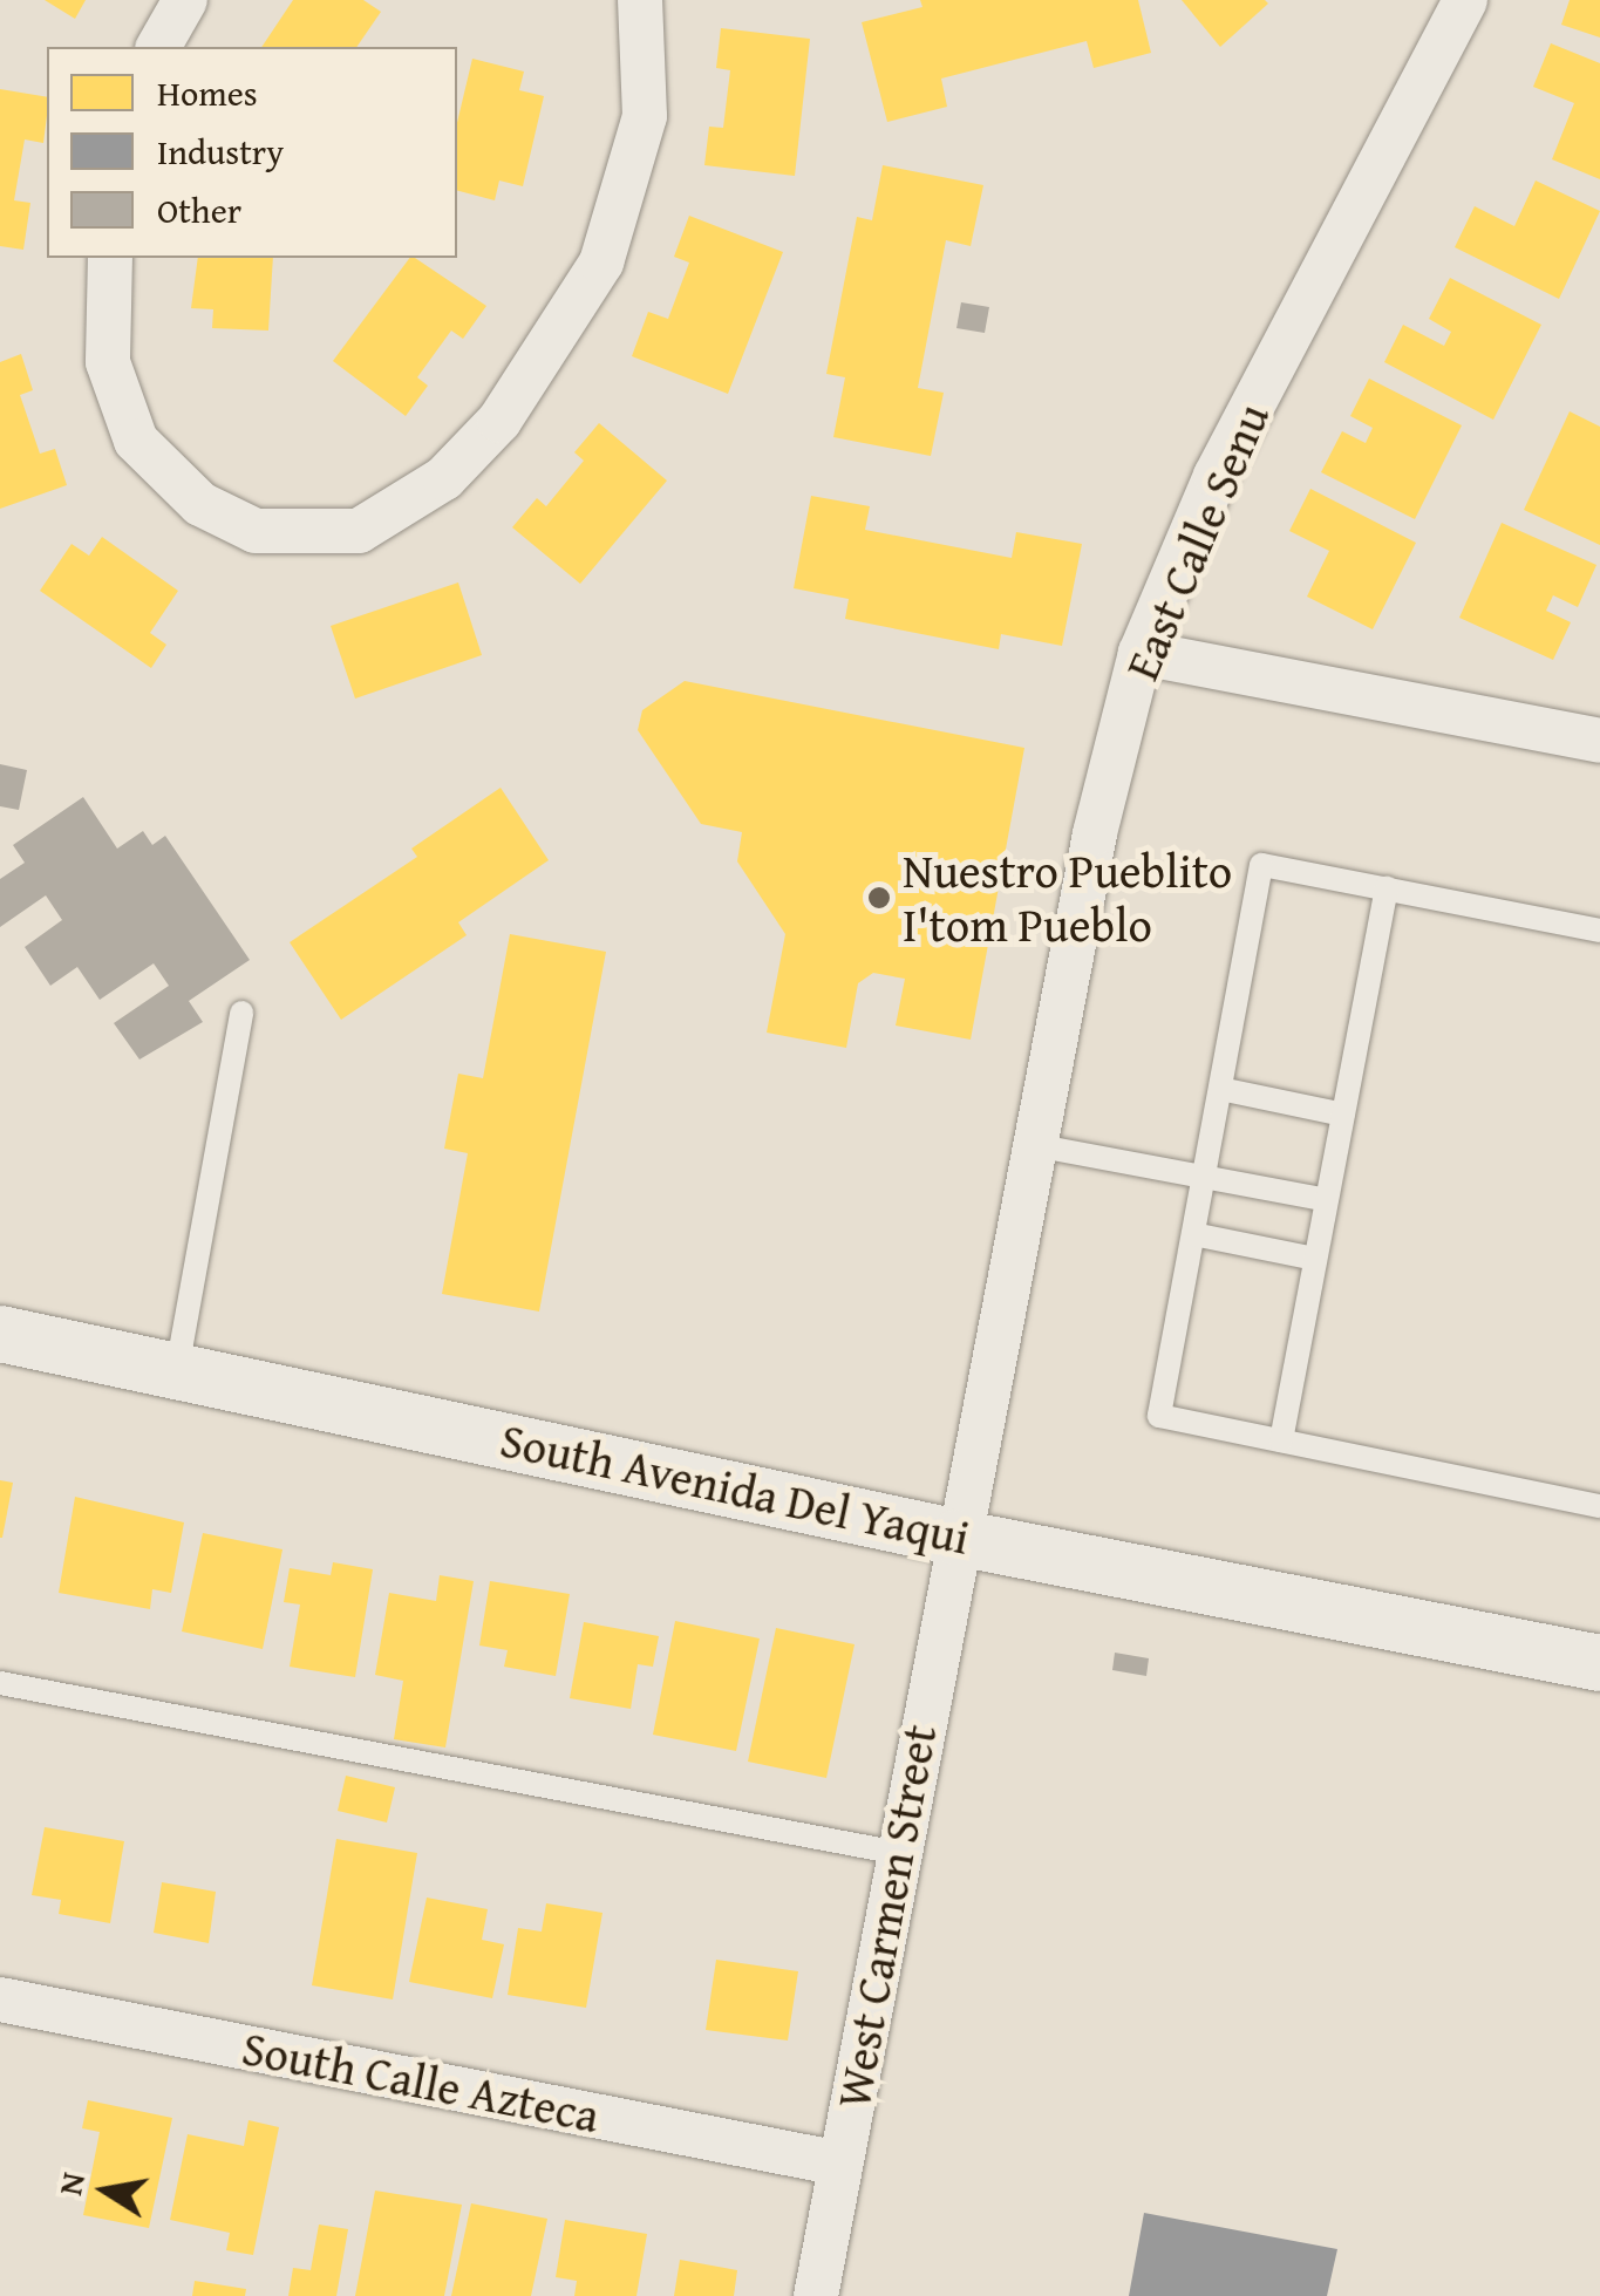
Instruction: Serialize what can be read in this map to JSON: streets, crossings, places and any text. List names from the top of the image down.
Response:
{
  "streets": {
    "street": [
      "East Calle Senu",
      "South Avenida Del Yaqui",
      "West Carmen Street",
      "South Calle Azteca"
    ]
  },
  "crossings": [
    ["East Calle Senu", "South Avenida Del Yaqui"],
    ["East Calle Senu", "West Carmen Street"],
    ["South Avenida Del Yaqui", "West Carmen Street"],
    ["West Carmen Street", "South Calle Azteca"]
  ],
  "places": ["Nuestro Pueblito I'tom Pueblo"],
  "legend": ["Homes", "Industry", "Other"],
  "north": "left"
}
